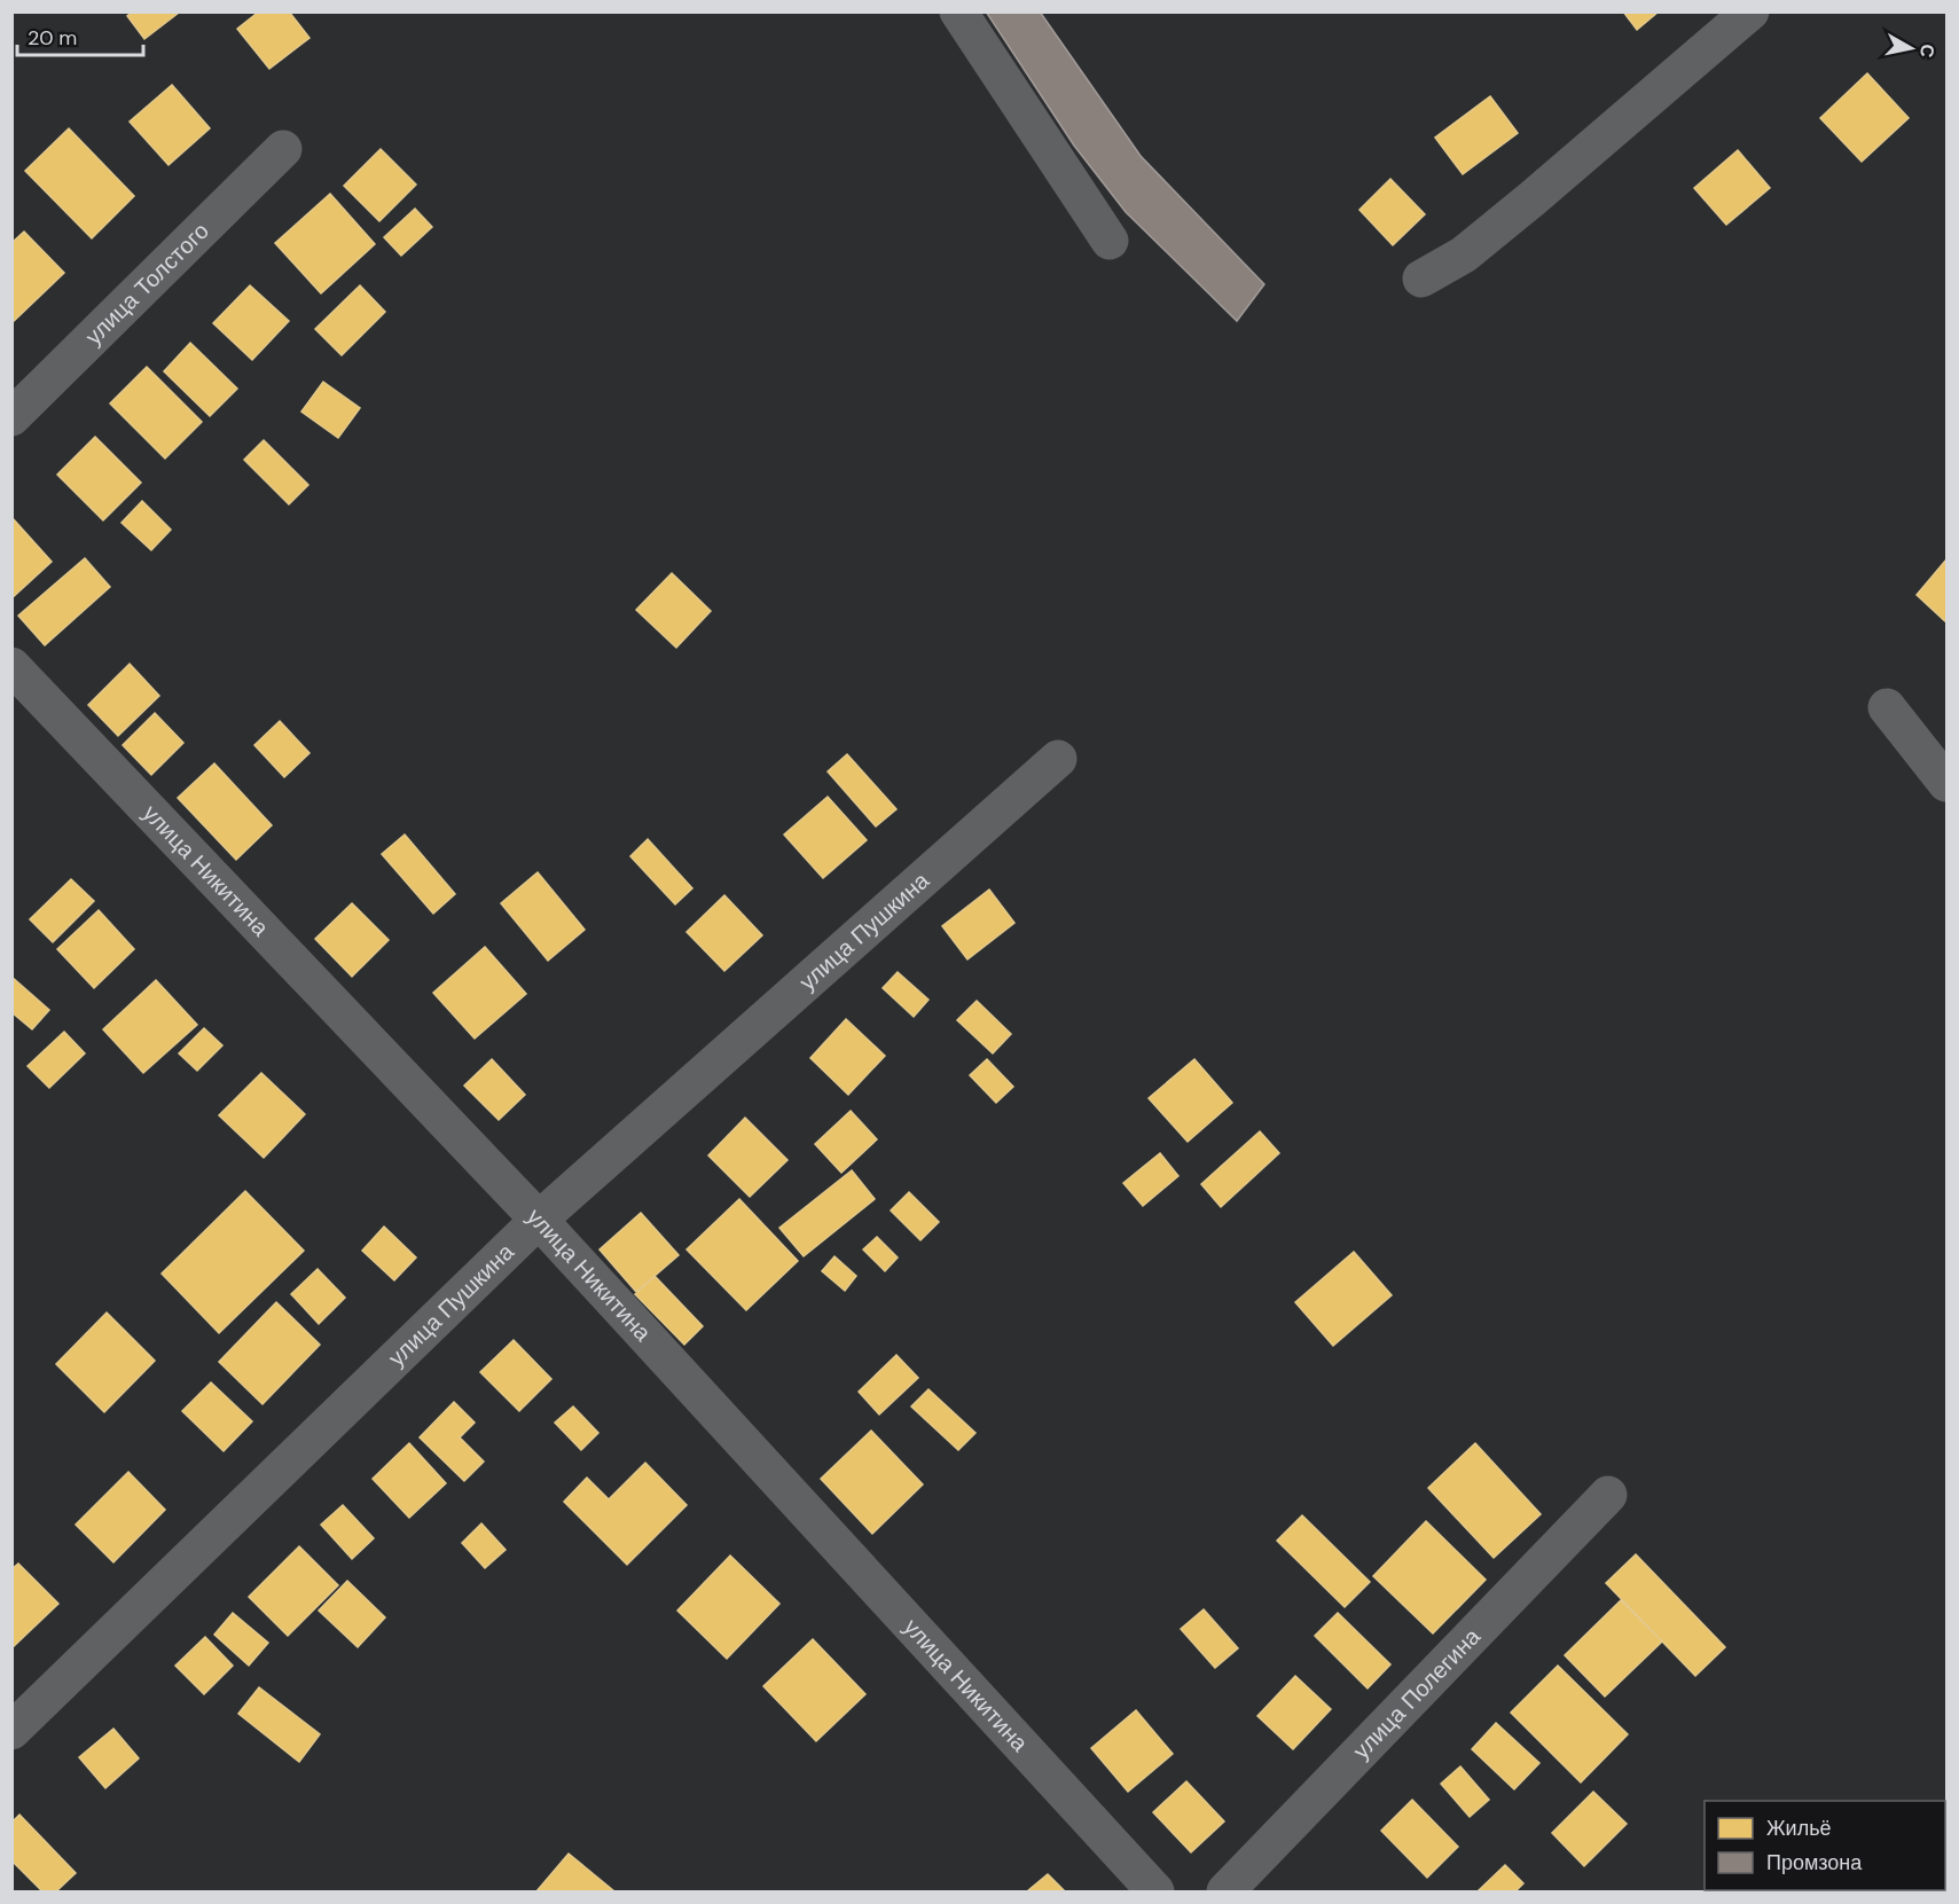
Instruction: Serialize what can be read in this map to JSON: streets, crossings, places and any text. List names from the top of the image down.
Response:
{
  "streets": {
    "street": [
      "улица Толстого",
      "улица Никитина",
      "улица Пушкина",
      "улица Полегина"
    ]
  },
  "crossings": [
    ["улица Никитина", "улица Пушкина"]
  ],
  "legend": ["Жильё", "Промзона"],
  "scale_bar": "20 m",
  "north": "right"
}
